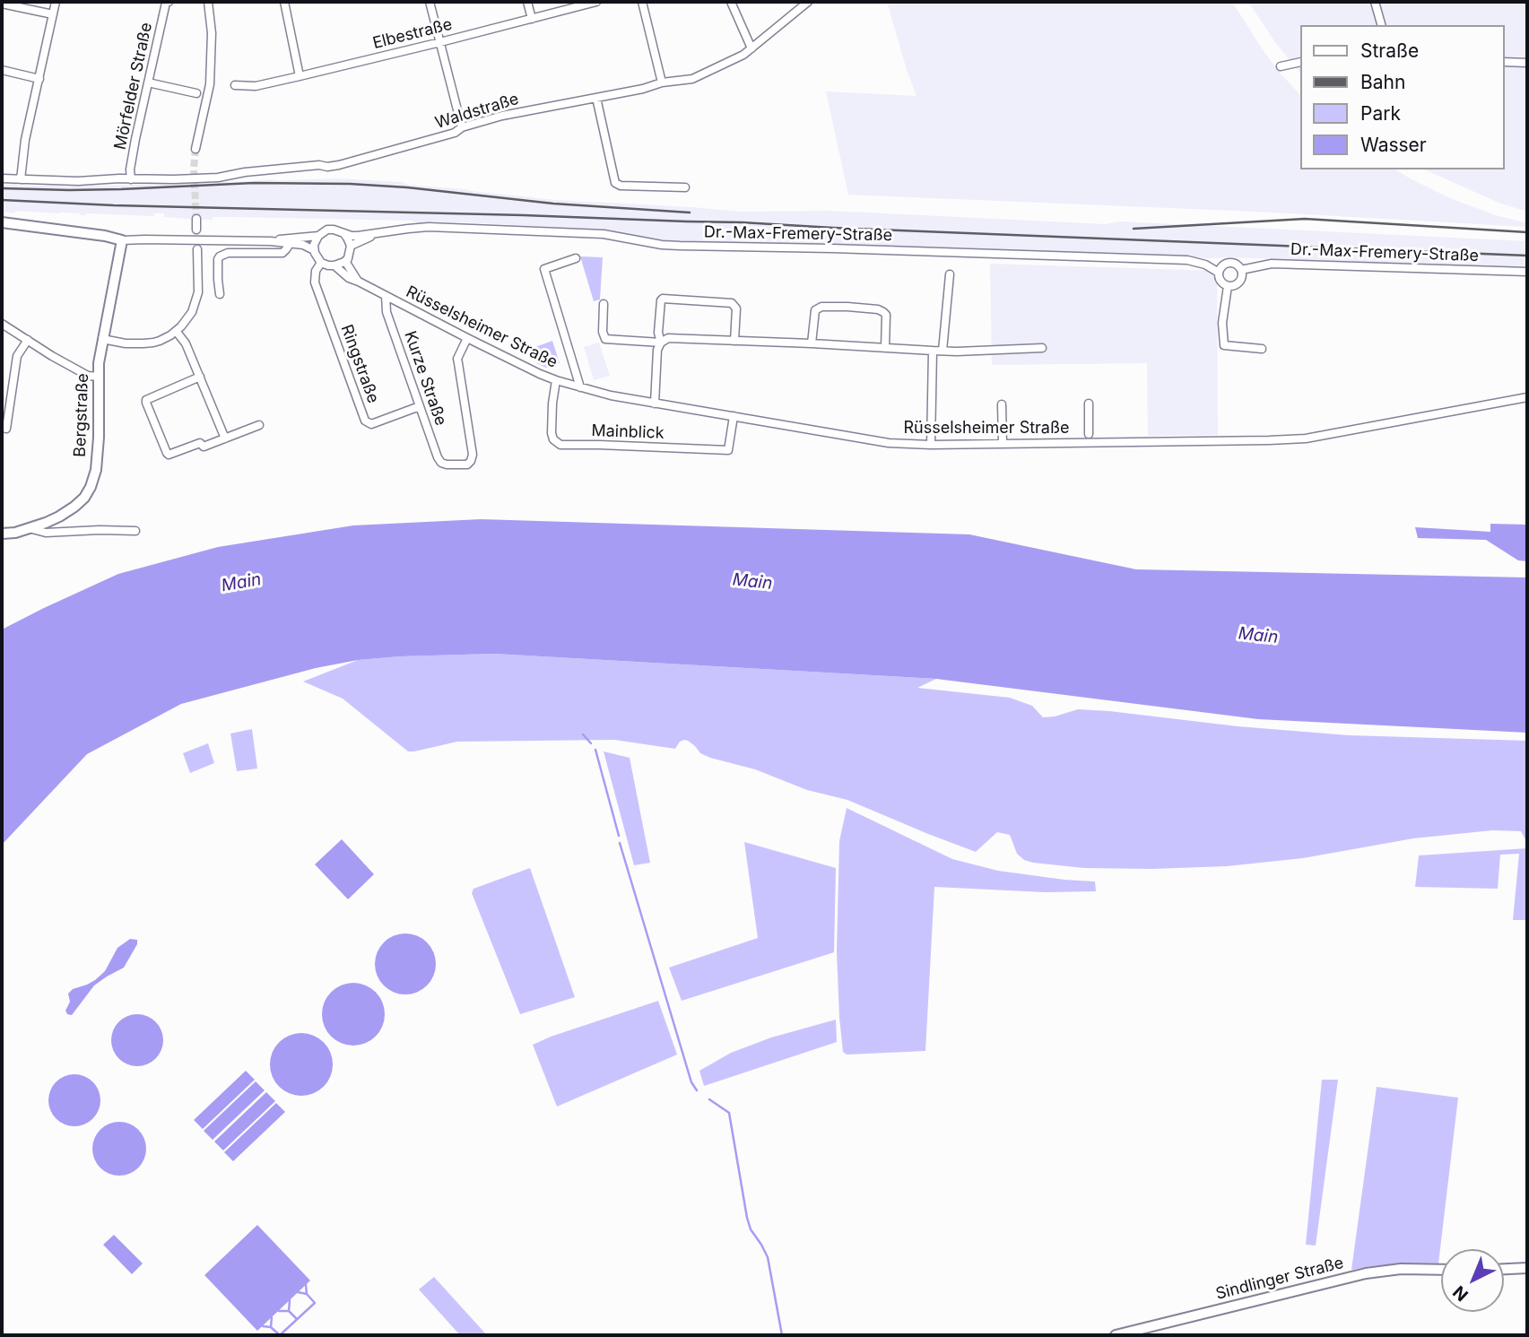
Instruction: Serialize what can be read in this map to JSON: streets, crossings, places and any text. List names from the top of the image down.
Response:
{
  "streets": {
    "street": [
      "Elbestraße",
      "Mörfelder Straße",
      "Waldstraße",
      "Dr.-Max-Fremery-Straße",
      "Rüsselsheimer Straße",
      "Ringstraße",
      "Kurze Straße",
      "Bergstraße",
      "Mainblick",
      "Sindlinger Straße"
    ]
  },
  "crossings": [
    ["Mörfelder Straße", "Waldstraße"],
    ["Dr.-Max-Fremery-Straße", "Rüsselsheimer Straße"],
    ["Dr.-Max-Fremery-Straße", "Ringstraße"],
    ["Rüsselsheimer Straße", "Ringstraße"],
    ["Rüsselsheimer Straße", "Kurze Straße"],
    ["Rüsselsheimer Straße", "Mainblick"],
    ["Ringstraße", "Kurze Straße"]
  ],
  "water": ["Main"],
  "legend": [
    "Straße",
    "Bahn",
    "Park",
    "Wasser"
  ],
  "north": "bottom left"
}
